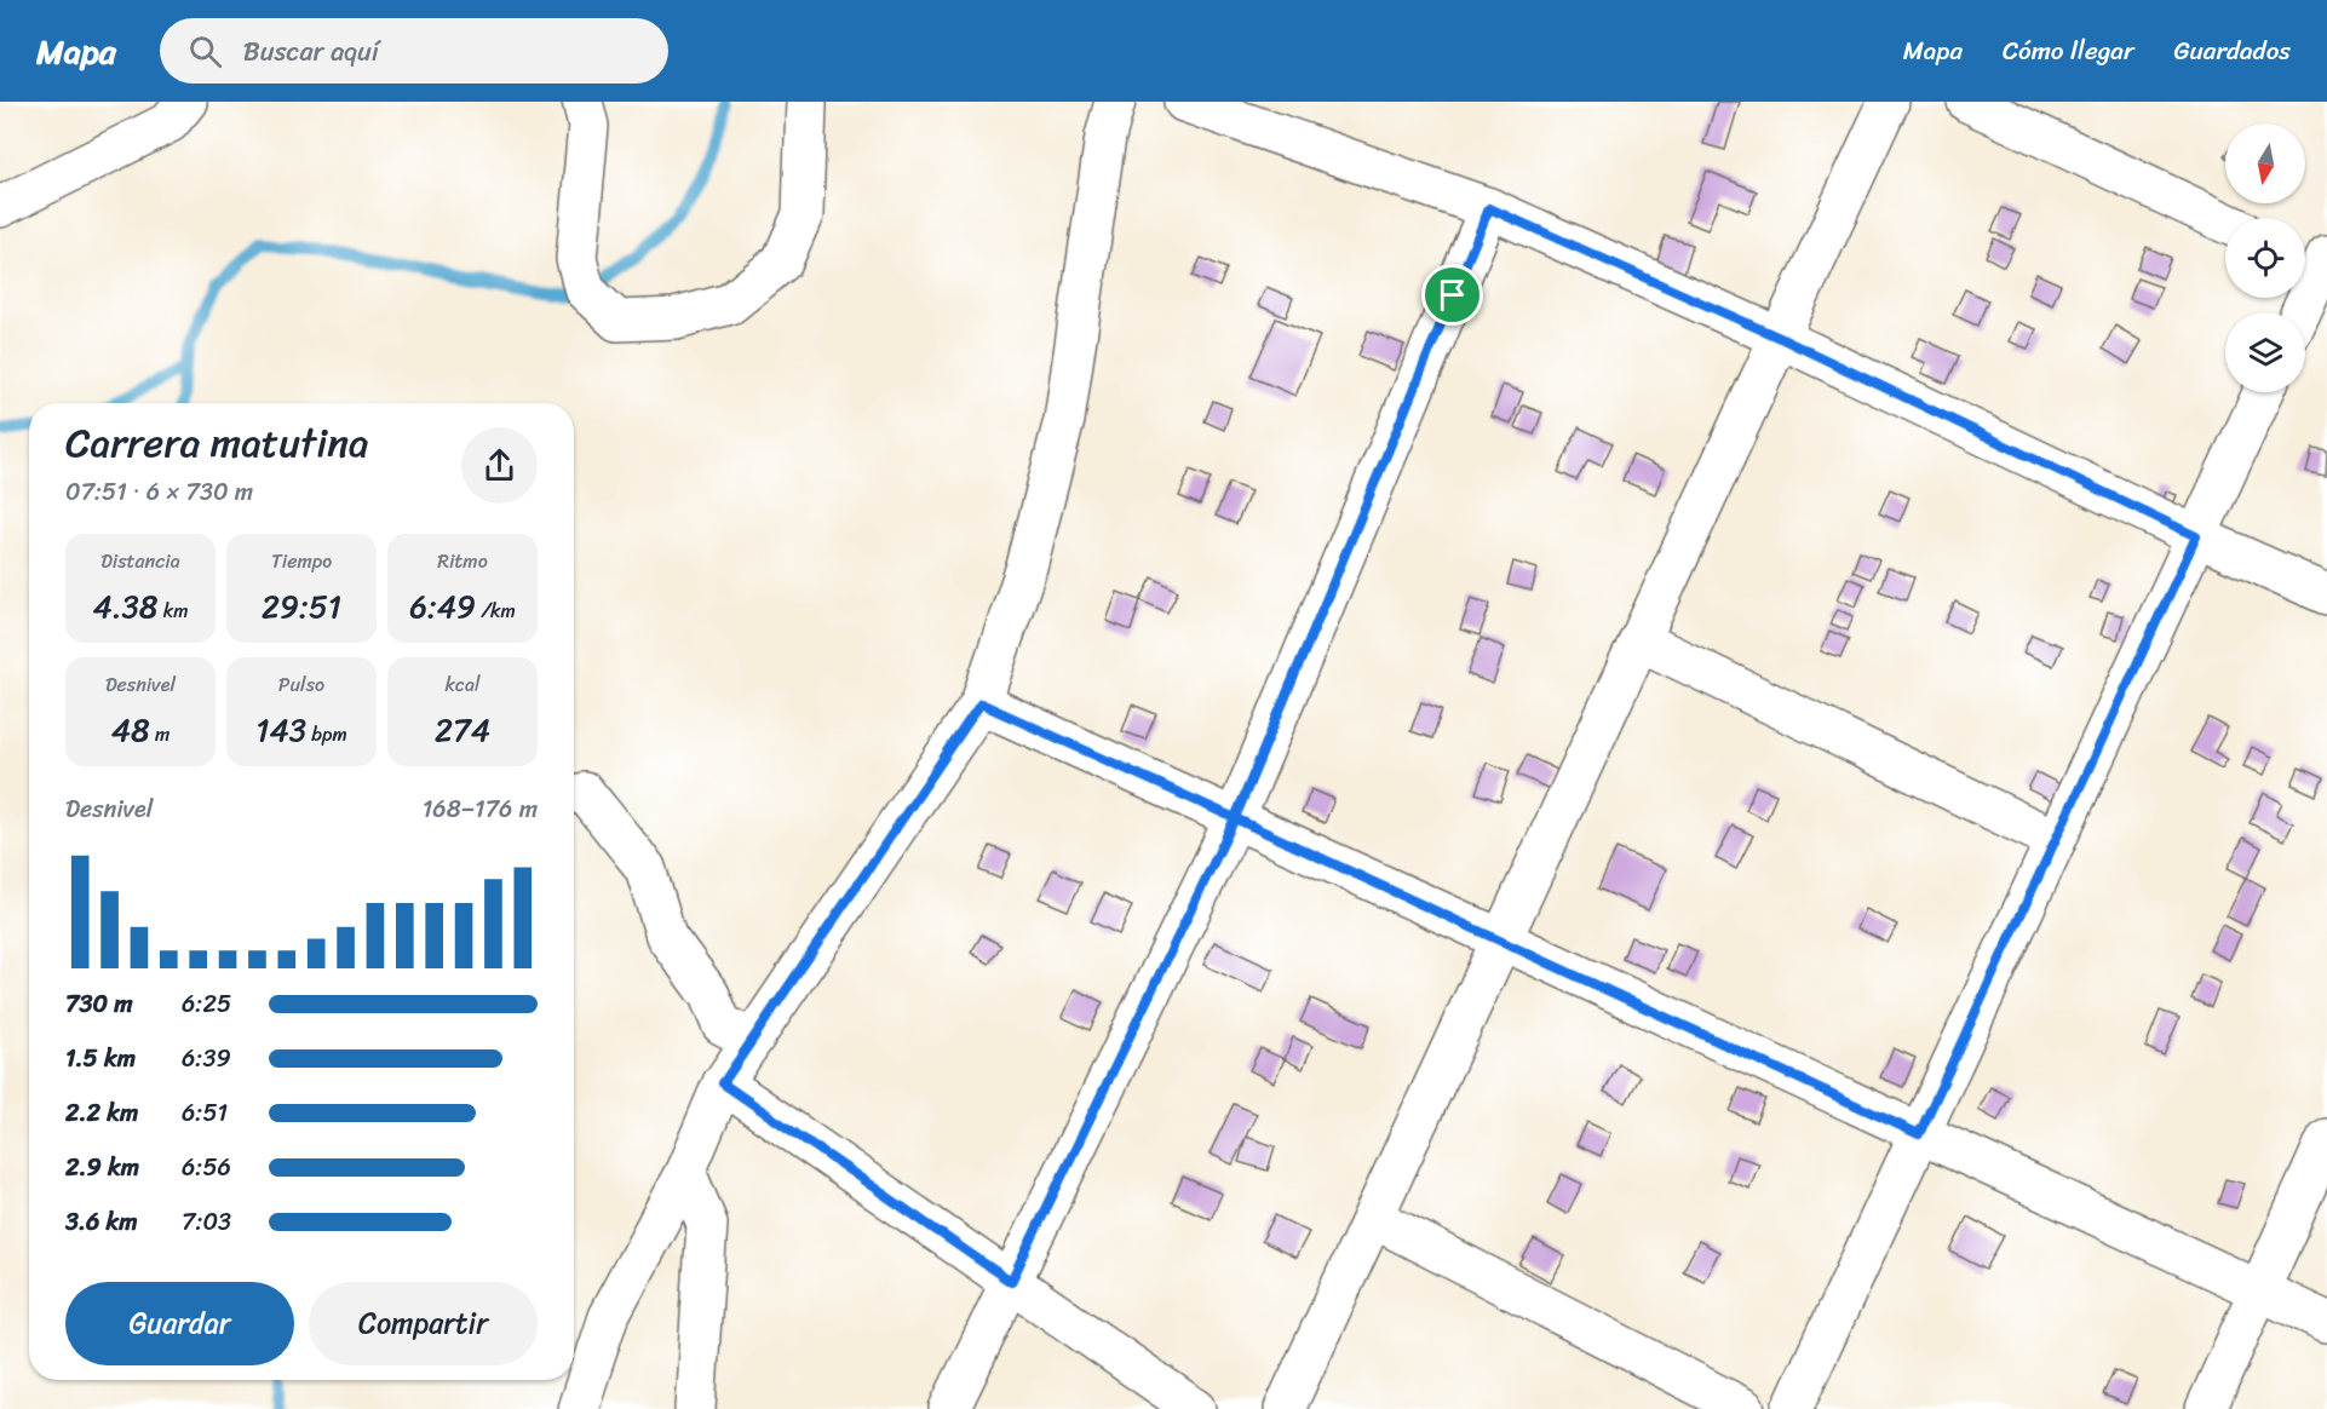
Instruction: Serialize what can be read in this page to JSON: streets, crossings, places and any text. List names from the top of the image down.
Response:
{
  "north": "bottom",
  "page": {
    "header": "Mapa",
    "search": "Buscar aquí",
    "nav": ["Mapa", "Cómo llegar", "Guardados"],
    "heading": ["Carrera matutina", "07:51 · 6 × 730 m"],
    "stats": [
      ["Distancia", "4.38 km"],
      ["Tiempo", "29:51"],
      ["Ritmo", "6:49 /km"],
      ["Desnivel", "48 m"],
      ["Pulso", "143 bpm"],
      ["kcal", "274"]
    ],
    "chart": ["Desnivel", "168–176 m"],
    "list": [
      {
        "name": "730 m",
        "note": "6:25"
      },
      {
        "name": "1.5 km",
        "note": "6:39"
      },
      {
        "name": "2.2 km",
        "note": "6:51"
      },
      {
        "name": "2.9 km",
        "note": "6:56"
      },
      {
        "name": "3.6 km",
        "note": "7:03"
      }
    ],
    "buttons": ["Guardar", "Compartir"]
  }
}
